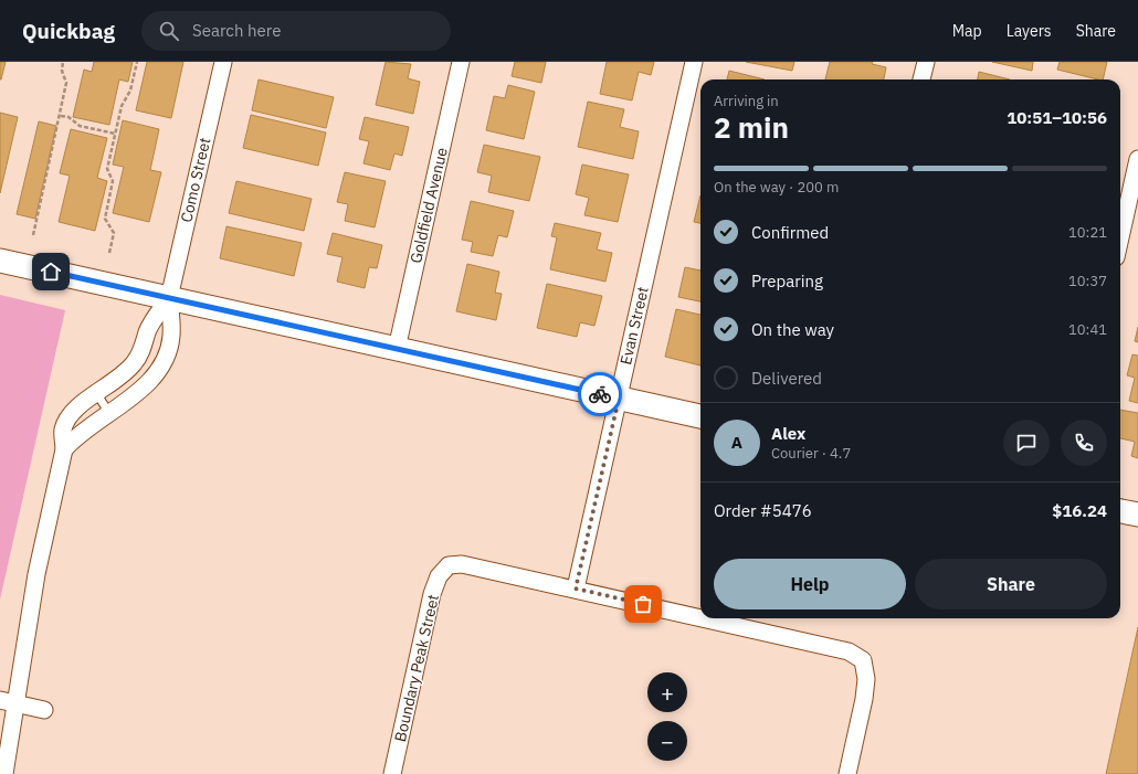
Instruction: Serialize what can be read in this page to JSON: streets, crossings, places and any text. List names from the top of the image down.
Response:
{
  "streets": {
    "street": [
      "Como Street",
      "Goldfield Avenue",
      "Evan Street",
      "Boundary Peak Street"
    ]
  },
  "crossings": [
    ["Evan Street", "Boundary Peak Street"]
  ],
  "page": {
    "header": "Quickbag",
    "search": "Search here",
    "nav": ["Map", "Layers", "Share"],
    "heading": ["2 min", "Arriving in", "10:51–10:56"],
    "panel": [
      "Alex",
      "Courier · 4.7",
      "Order #5476",
      "$16.24"
    ],
    "bar": "On the way · 200 m",
    "list": [
      ["Confirmed", "10:21"],
      ["Preparing", "10:37"],
      ["On the way", "10:41"],
      "Delivered"
    ],
    "round": "A",
    "buttons": ["Help", "Share"],
    "map_buttons": ["+", "−"]
  }
}
